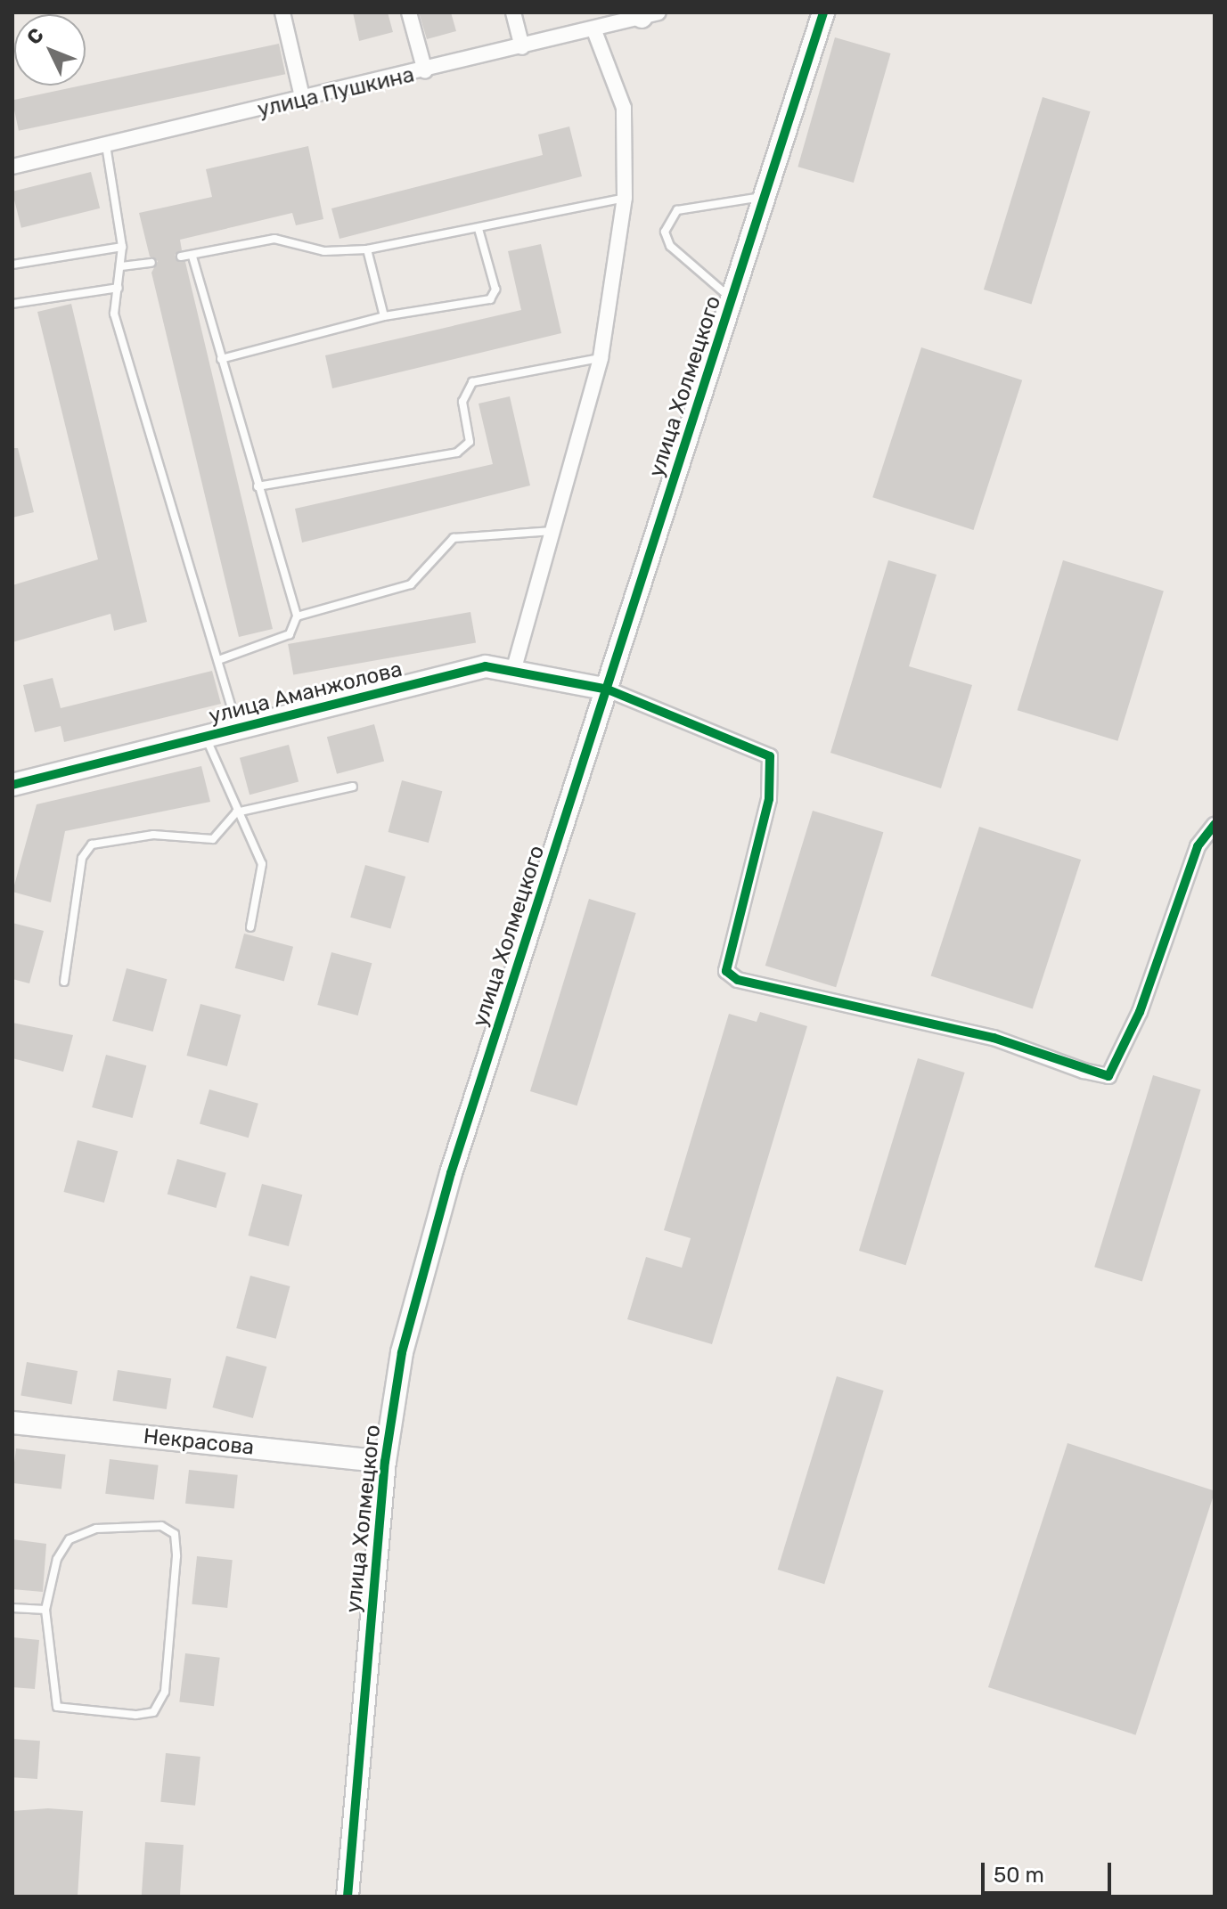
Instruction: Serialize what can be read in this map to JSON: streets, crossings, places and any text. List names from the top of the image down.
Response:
{
  "streets": {
    "street": [
      "улица Пушкина",
      "улица Холмецкого",
      "улица Аманжолова",
      "Некрасова"
    ]
  },
  "crossings": [
    ["улица Холмецкого", "улица Аманжолова"],
    ["улица Холмецкого", "Некрасова"]
  ],
  "scale_bar": "50 m",
  "north": "top left"
}
